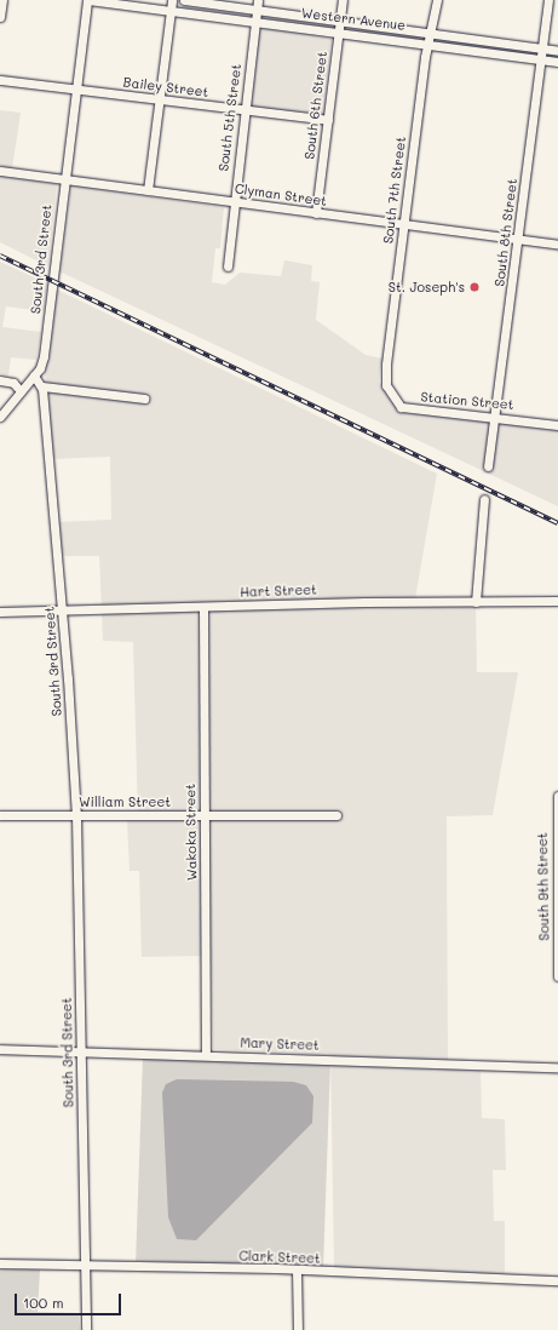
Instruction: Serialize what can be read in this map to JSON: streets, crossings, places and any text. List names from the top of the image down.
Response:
{
  "streets": {
    "street": [
      "Western Avenue",
      "Bailey Street",
      "South 6th Street",
      "South 5th Street",
      "South 7th Street",
      "Clyman Street",
      "South 8th Street",
      "South 3rd Street",
      "Station Street",
      "Hart Street",
      "William Street",
      "Wakoka Street",
      "South 9th Street",
      "Mary Street",
      "Clark Street"
    ]
  },
  "crossings": [
    ["Western Avenue", "South 6th Street"],
    ["Western Avenue", "South 5th Street"],
    ["Western Avenue", "South 7th Street"],
    ["Western Avenue", "South 8th Street"],
    ["Western Avenue", "South 3rd Street"],
    ["Bailey Street", "South 6th Street"],
    ["Bailey Street", "South 5th Street"],
    ["Bailey Street", "South 3rd Street"],
    ["South 6th Street", "Clyman Street"],
    ["South 5th Street", "Clyman Street"],
    ["South 7th Street", "Clyman Street"],
    ["South 7th Street", "Station Street"],
    ["Clyman Street", "South 8th Street"],
    ["Clyman Street", "South 3rd Street"],
    ["South 8th Street", "Station Street"],
    ["South 3rd Street", "Hart Street"],
    ["South 3rd Street", "William Street"],
    ["South 3rd Street", "Mary Street"],
    ["South 3rd Street", "Clark Street"],
    ["Hart Street", "Wakoka Street"],
    ["William Street", "Wakoka Street"],
    ["Wakoka Street", "Mary Street"]
  ],
  "places": ["St. Joseph's"],
  "scale_bar": "100 m"
}
